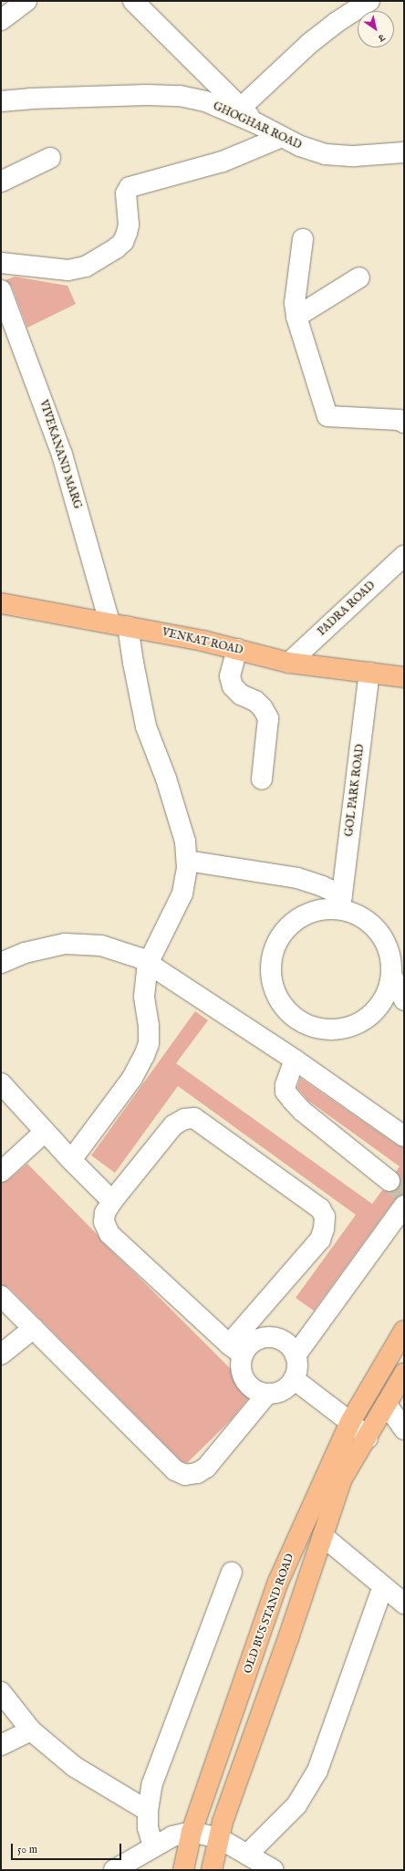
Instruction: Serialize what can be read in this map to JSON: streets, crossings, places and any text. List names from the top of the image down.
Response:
{
  "streets": {
    "main road": ["VENKAT ROAD", "OLD BUS STAND ROAD"],
    "street": [
      "GHOGHAR ROAD",
      "VIVEKANAND MARG",
      "PADRA ROAD",
      "GOL PARK ROAD"
    ]
  },
  "crossings": [
    ["VIVEKANAND MARG", "VENKAT ROAD"],
    ["PADRA ROAD", "VENKAT ROAD"],
    ["VENKAT ROAD", "GOL PARK ROAD"]
  ],
  "scale_bar": "50 m",
  "north": "bottom right"
}
